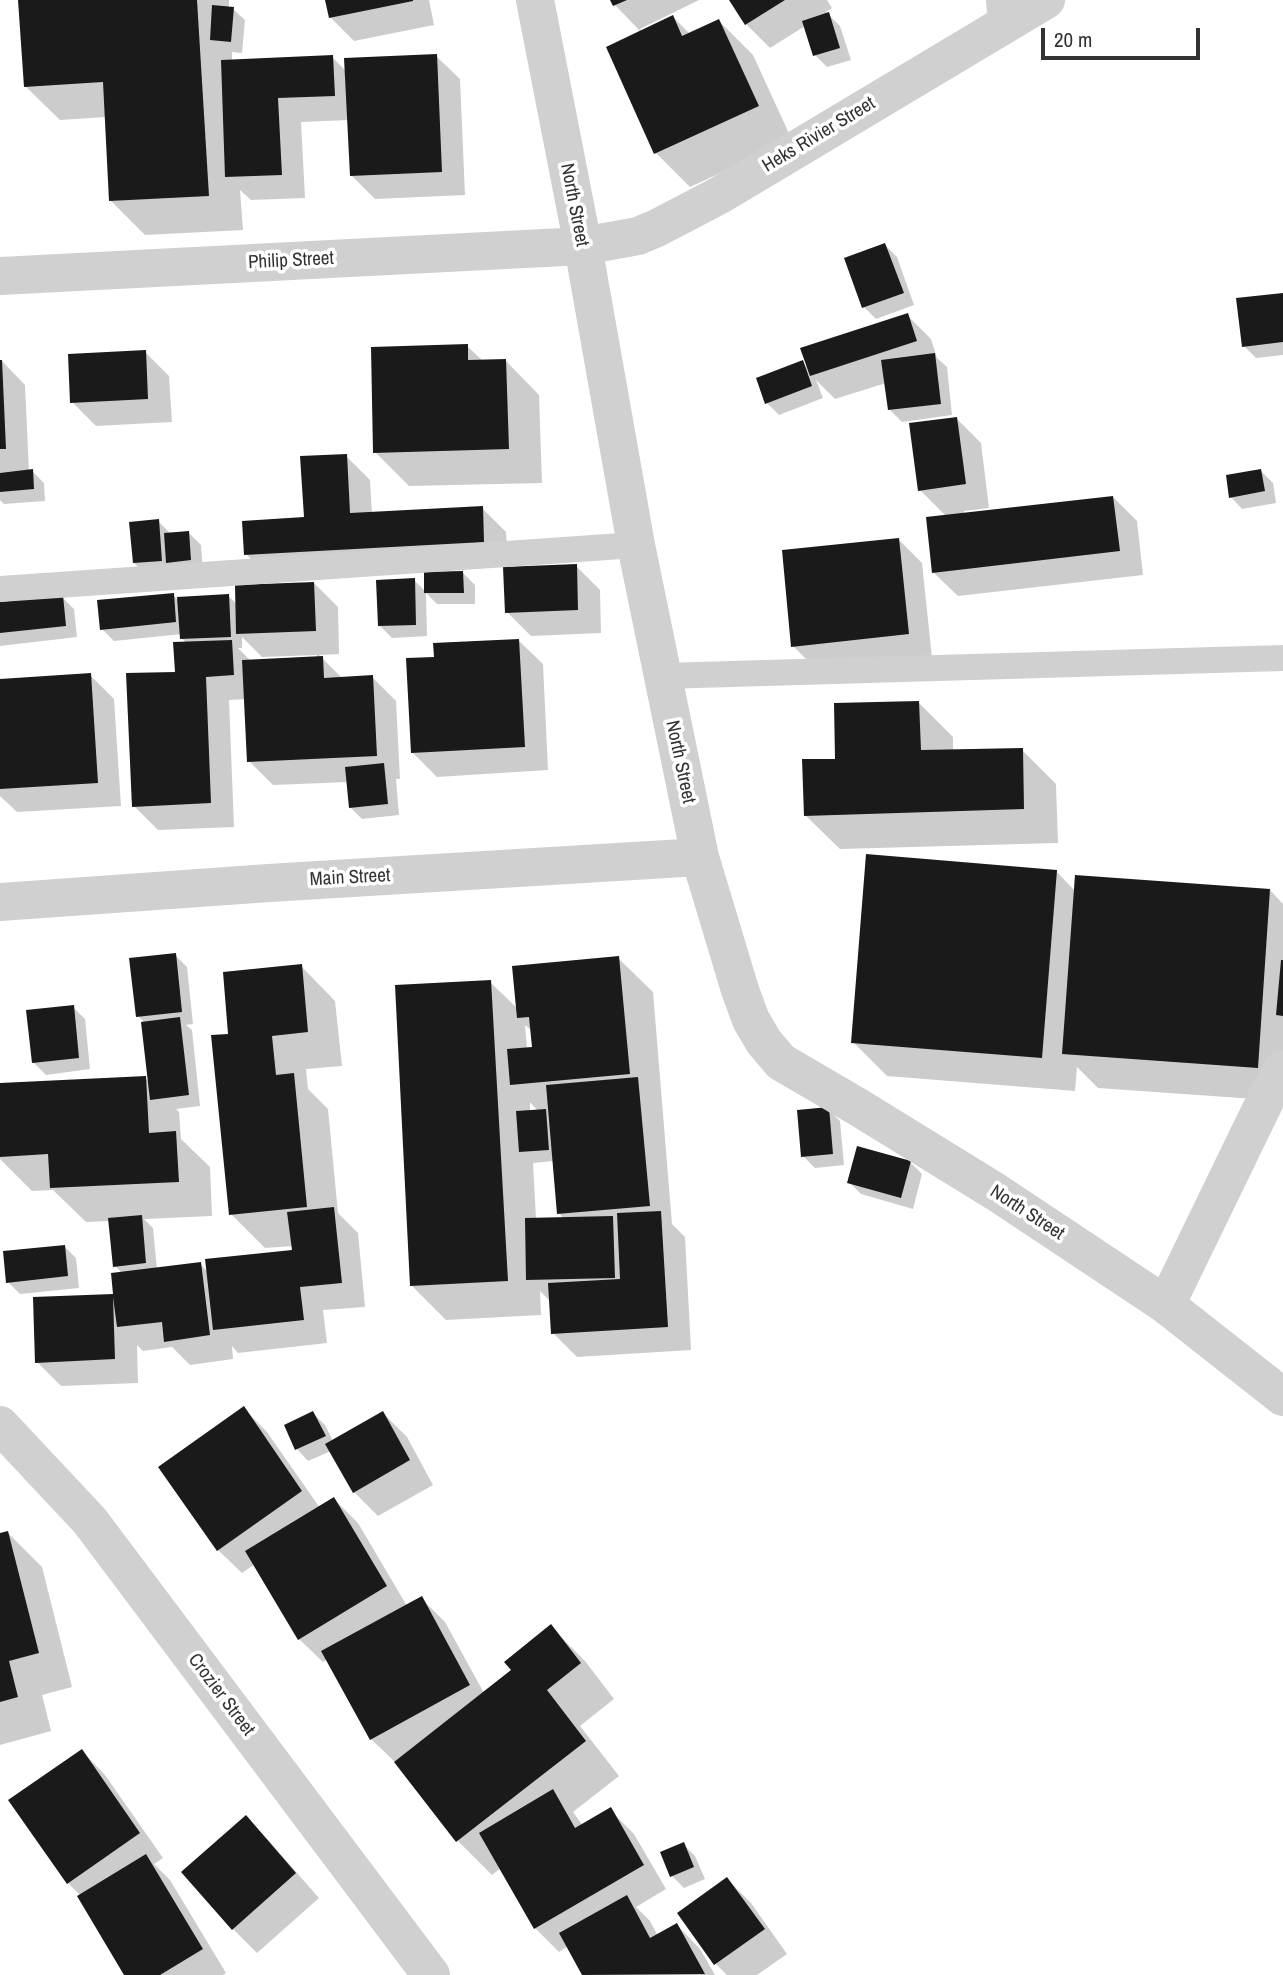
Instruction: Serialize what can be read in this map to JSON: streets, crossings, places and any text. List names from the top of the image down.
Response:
{
  "streets": {
    "street": [
      "Heks Rivier Street",
      "North Street",
      "Philip Street",
      "Main Street",
      "Crozier Street"
    ]
  },
  "crossings": [
    ["Heks Rivier Street", "North Street"],
    ["Heks Rivier Street", "Philip Street"],
    ["North Street", "Philip Street"],
    ["North Street", "Main Street"]
  ],
  "scale_bar": "20 m"
}
